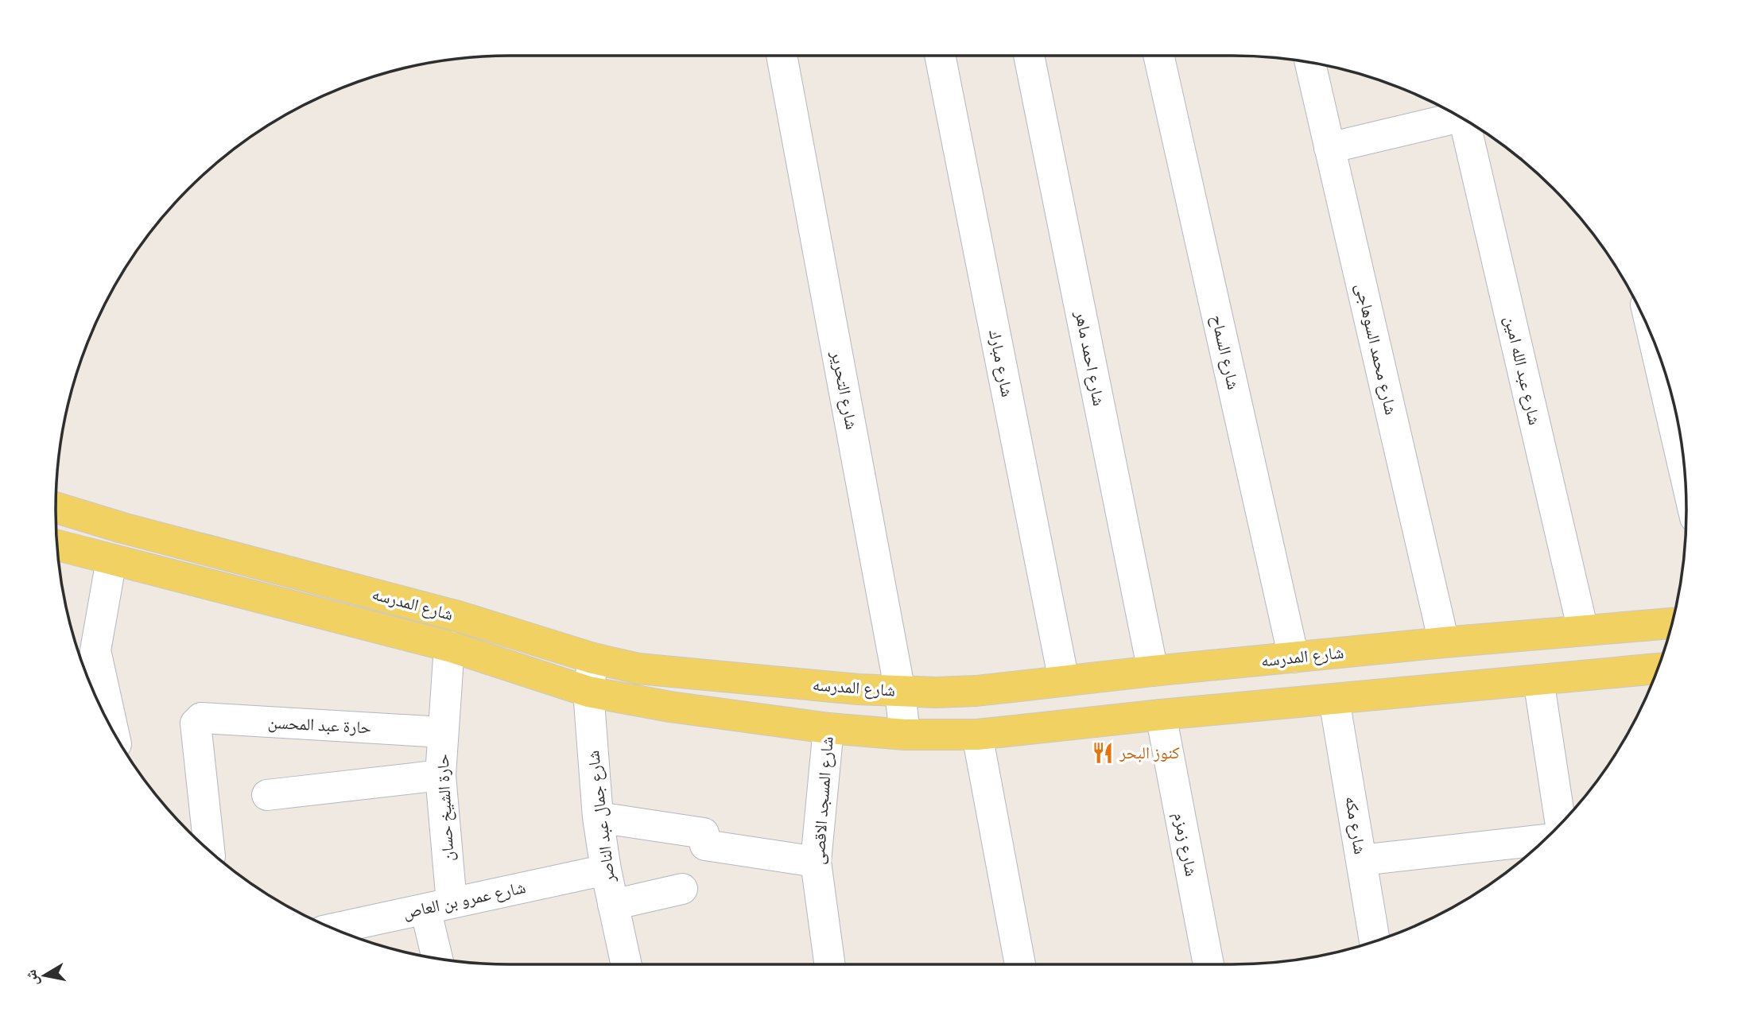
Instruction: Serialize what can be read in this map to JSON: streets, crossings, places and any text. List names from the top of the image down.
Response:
{
  "streets": {
    "main road": ["شارع المدرسه"],
    "street": [
      "شارع محمد السوهاجى",
      "شارع السماح",
      "شارع احمد ماهر",
      "شارع مبارك",
      "شارع عبد الله امين",
      "شارع التحرير",
      "حارة عبد المحسن",
      "شارع المسجد الاقصى",
      "حارة الشيخ حسان",
      "شارع جمال عبد الناصر",
      "شارع مكه",
      "شارع زمزم",
      "شارع عمرو بن العاص"
    ]
  },
  "crossings": [
    ["شارع محمد السوهاجى", "شارع المدرسه"],
    ["شارع السماح", "شارع المدرسه"],
    ["شارع احمد ماهر", "شارع المدرسه"],
    ["شارع مبارك", "شارع المدرسه"],
    ["شارع عبد الله امين", "شارع المدرسه"],
    ["شارع التحرير", "شارع المدرسه"],
    ["شارع المدرسه", "شارع المسجد الاقصى"],
    ["شارع المدرسه", "حارة الشيخ حسان"],
    ["شارع المدرسه", "شارع جمال عبد الناصر"],
    ["شارع المدرسه", "شارع مكه"],
    ["شارع المدرسه", "شارع زمزم"],
    ["حارة عبد المحسن", "حارة الشيخ حسان"],
    ["حارة الشيخ حسان", "شارع عمرو بن العاص"],
    ["شارع جمال عبد الناصر", "شارع عمرو بن العاص"]
  ],
  "places": {
    "restaurant": ["كنوز البحر"]
  },
  "north": "left"
}
